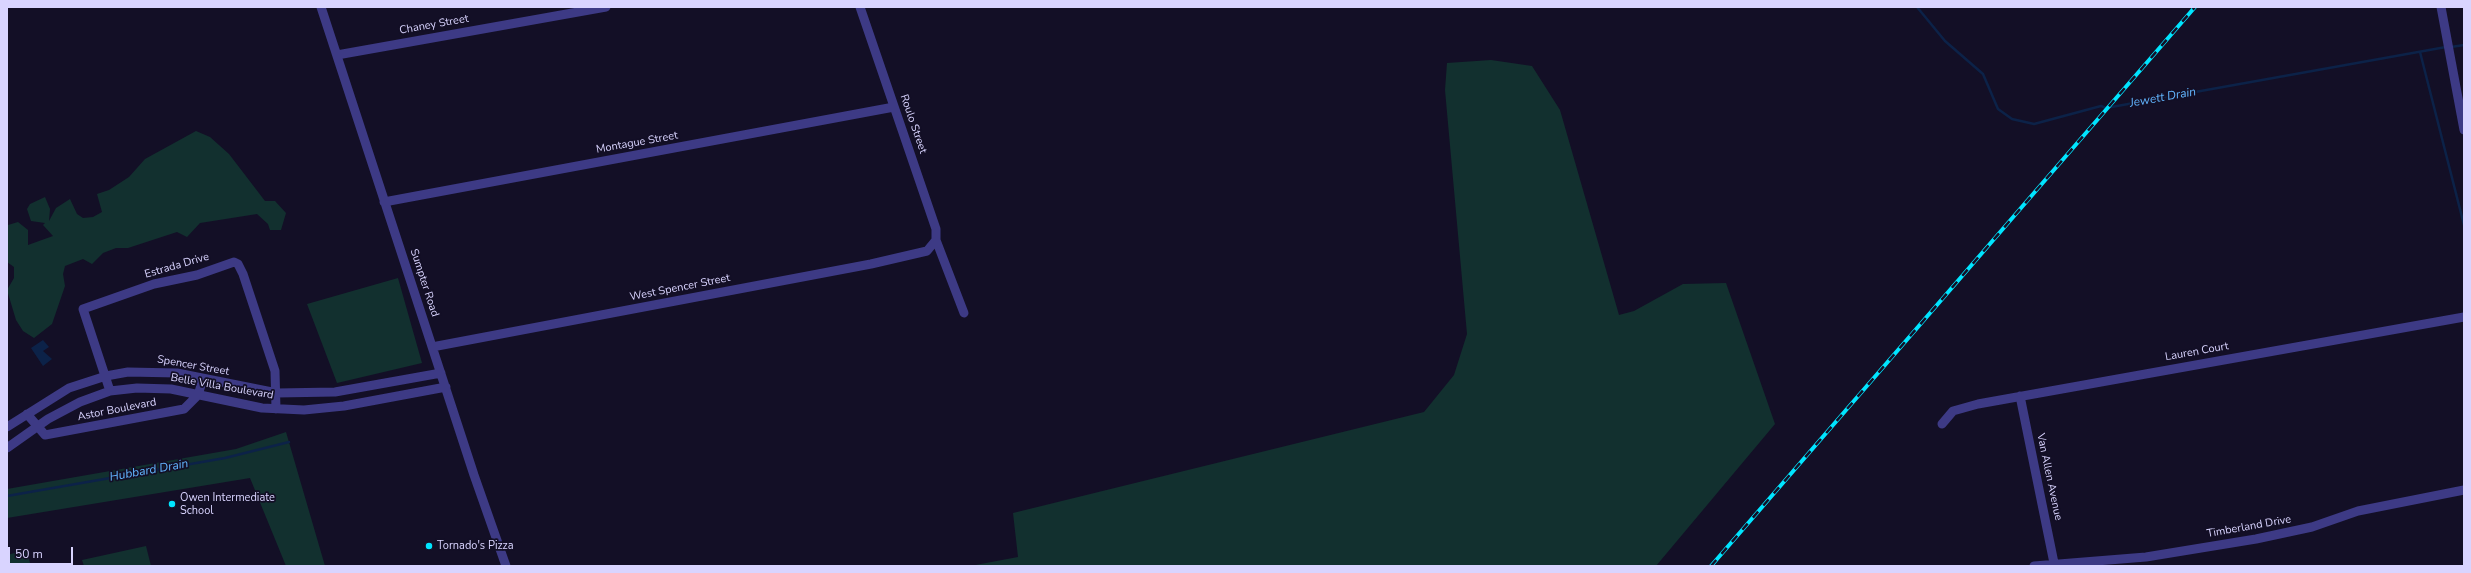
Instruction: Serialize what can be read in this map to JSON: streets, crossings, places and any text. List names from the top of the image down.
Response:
{
  "streets": {
    "street": [
      "Chaney Street",
      "Roulo Street",
      "Montague Street",
      "Estrada Drive",
      "Sumpter Road",
      "West Spencer Street",
      "Lauren Court",
      "Spencer Street",
      "Belle Villa Boulevard",
      "Astor Boulevard",
      "Van Allen Avenue",
      "Timberland Drive"
    ]
  },
  "crossings": [
    ["Chaney Street", "Sumpter Road"],
    ["Roulo Street", "Montague Street"],
    ["Roulo Street", "West Spencer Street"],
    ["Montague Street", "Sumpter Road"],
    ["Estrada Drive", "Spencer Street"],
    ["Estrada Drive", "Belle Villa Boulevard"],
    ["Sumpter Road", "West Spencer Street"],
    ["Sumpter Road", "Spencer Street"],
    ["Sumpter Road", "Belle Villa Boulevard"],
    ["Lauren Court", "Van Allen Avenue"],
    ["Spencer Street", "Astor Boulevard"],
    ["Belle Villa Boulevard", "Astor Boulevard"],
    ["Van Allen Avenue", "Timberland Drive"]
  ],
  "water": ["Jewett Drain", "Hubbard Drain"],
  "places": ["Owen Intermediate School", "Tornado's Pizza"],
  "scale_bar": "50 m"
}
